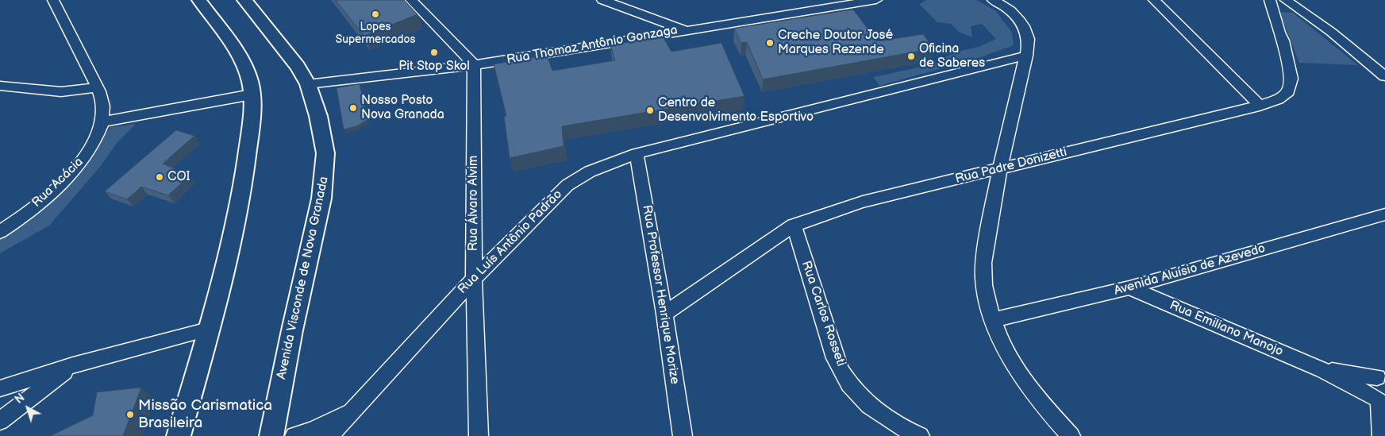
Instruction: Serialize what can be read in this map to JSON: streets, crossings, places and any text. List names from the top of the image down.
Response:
{
  "streets": {
    "main road": ["Avenida Visconde de Nova Granada"],
    "street": [
      "Rua Thomaz Antônio Gonzaga",
      "Rua Padre Donizetti",
      "Rua Acácia",
      "Rua Álvaro Alvim",
      "Rua Luís Antônio Padrão",
      "Avenida Aluísio de Azevedo",
      "Rua Professor Henrique Morize",
      "Rua Carlos Rosseti",
      "Rua Emiliano Manojo"
    ]
  },
  "crossings": [
    ["Rua Thomaz Antônio Gonzaga", "Rua Álvaro Alvim"],
    ["Rua Thomaz Antônio Gonzaga", "Avenida Visconde de Nova Granada"],
    ["Rua Padre Donizetti", "Rua Professor Henrique Morize"],
    ["Rua Padre Donizetti", "Rua Carlos Rosseti"],
    ["Rua Álvaro Alvim", "Rua Luís Antônio Padrão"],
    ["Rua Luís Antônio Padrão", "Rua Professor Henrique Morize"],
    ["Avenida Aluísio de Azevedo", "Rua Emiliano Manojo"]
  ],
  "places": [
    "Lopes Supermercados",
    "Creche Doutor José Marques Rezende",
    "Pit Stop Skol",
    "Oficina de Saberes",
    "Nosso Posto Nova Granada",
    "Centro de Desenvolvimento Esportivo",
    "COI",
    "Missão Carismatica Brasileira"
  ],
  "north": "top left"
}
